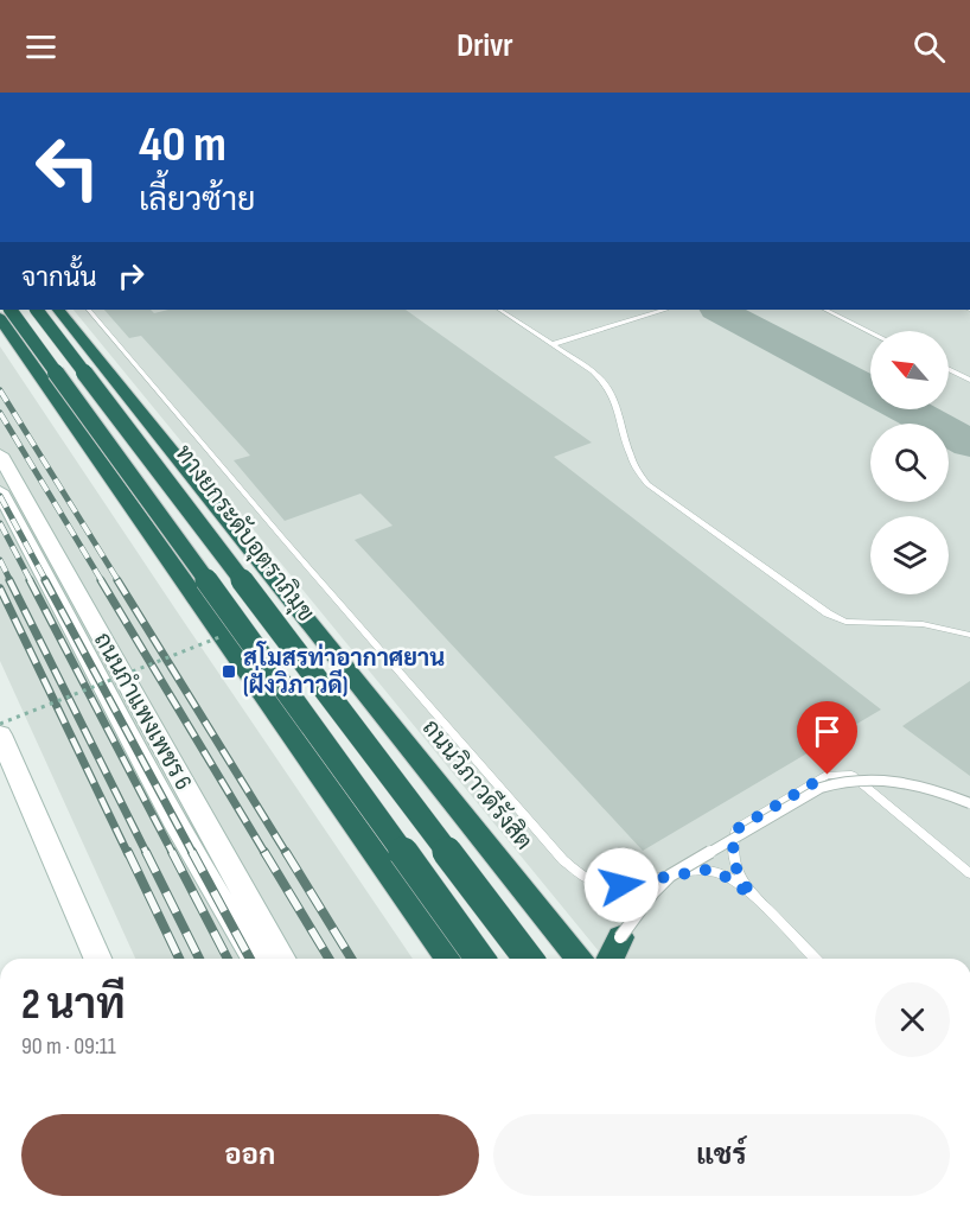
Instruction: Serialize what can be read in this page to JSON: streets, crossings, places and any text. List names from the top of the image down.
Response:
{
  "streets": {
    "highway": ["ทางยกระดับอุตราภิมุข", "ถนนวิภาวดีรังสิต"],
    "main road": ["ถนนกำแพงเพชร 6"]
  },
  "places": {
    "transit": ["สโมสรท่าอากาศยาน (ฝั่งวิภาวดี)"]
  },
  "north": "top left",
  "page": {
    "header": "Drivr",
    "turn": ["40 m", "เลี้ยวซ้าย"],
    "then": "จากนั้น",
    "heading": ["2 นาที", "90 m · 09:11"],
    "buttons": ["ออก", "แชร์"]
  }
}
